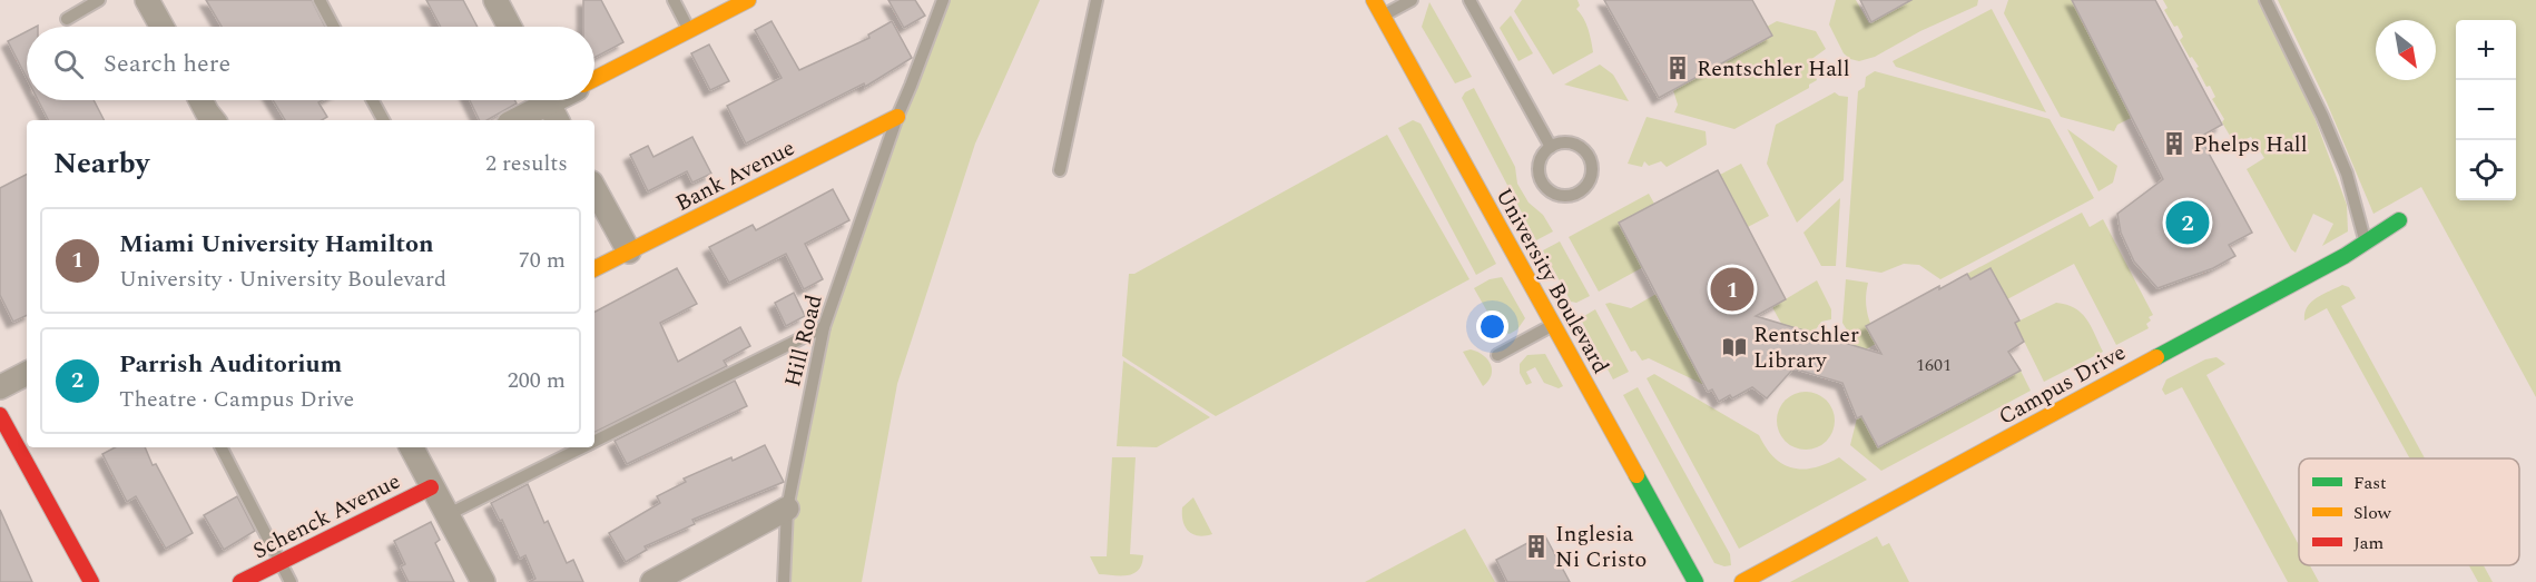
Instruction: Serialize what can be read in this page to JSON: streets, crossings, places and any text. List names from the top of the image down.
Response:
{
  "streets": {
    "street": [
      "Bank Avenue",
      "University Boulevard",
      "Campus Drive",
      "Schenck Avenue"
    ],
    "lane": ["Hill Road"]
  },
  "crossings": [
    ["Bank Avenue", "Hill Road"]
  ],
  "places": {
    "building": ["Rentschler Hall", "Phelps Hall", "Inglesia Ni Cristo"],
    "library": ["Rentschler Library"]
  },
  "house_numbers": ["1601"],
  "legend": ["Fast", "Slow", "Jam"],
  "north": "bottom right",
  "page": {
    "map_buttons": ["+", "−"],
    "search": "Search here",
    "heading": ["Nearby", "2 results"],
    "pins": ["2", "1"],
    "list": [
      {
        "mark": "1",
        "name": "Miami University Hamilton",
        "note": "University · University Boulevard",
        "value": "70 m"
      },
      {
        "mark": "2",
        "name": "Parrish Auditorium",
        "note": "Theatre · Campus Drive",
        "value": "200 m"
      }
    ]
  }
}
